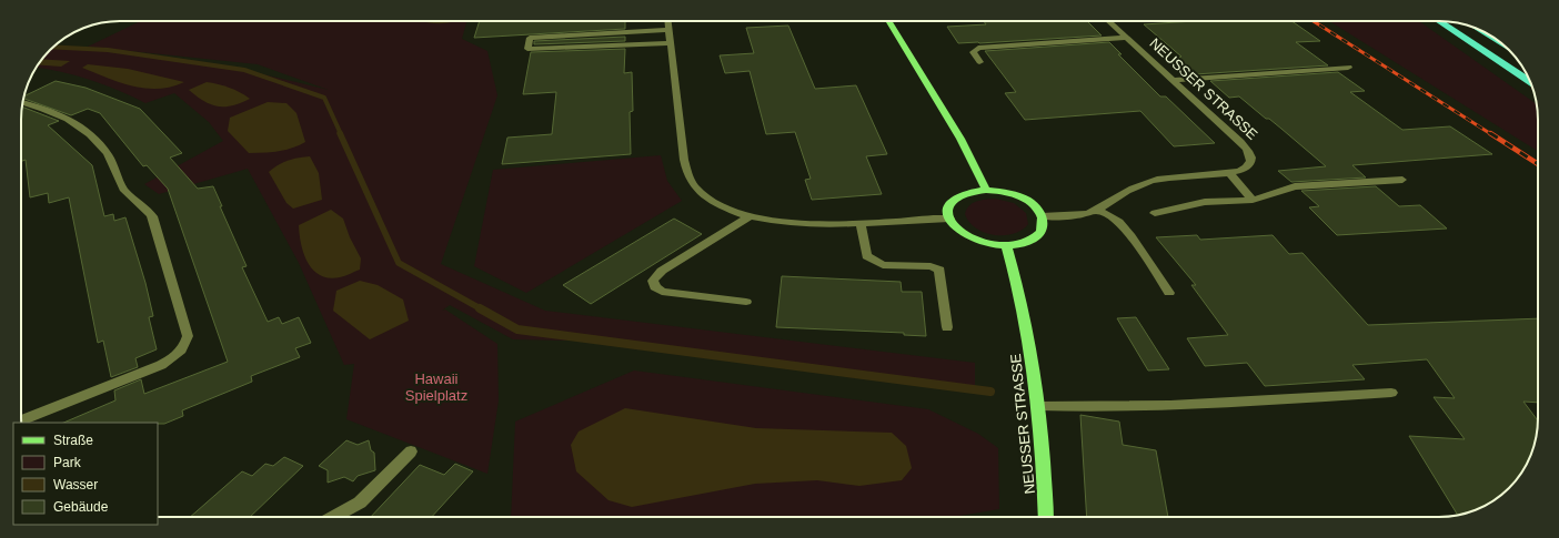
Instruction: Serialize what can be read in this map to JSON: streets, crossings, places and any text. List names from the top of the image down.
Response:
{
  "streets": {
    "main road": ["NEUSSER STRASSE"]
  },
  "parks": ["Hawaii Spielplatz"],
  "legend": [
    "Straße",
    "Park",
    "Wasser",
    "Gebäude"
  ]
}
